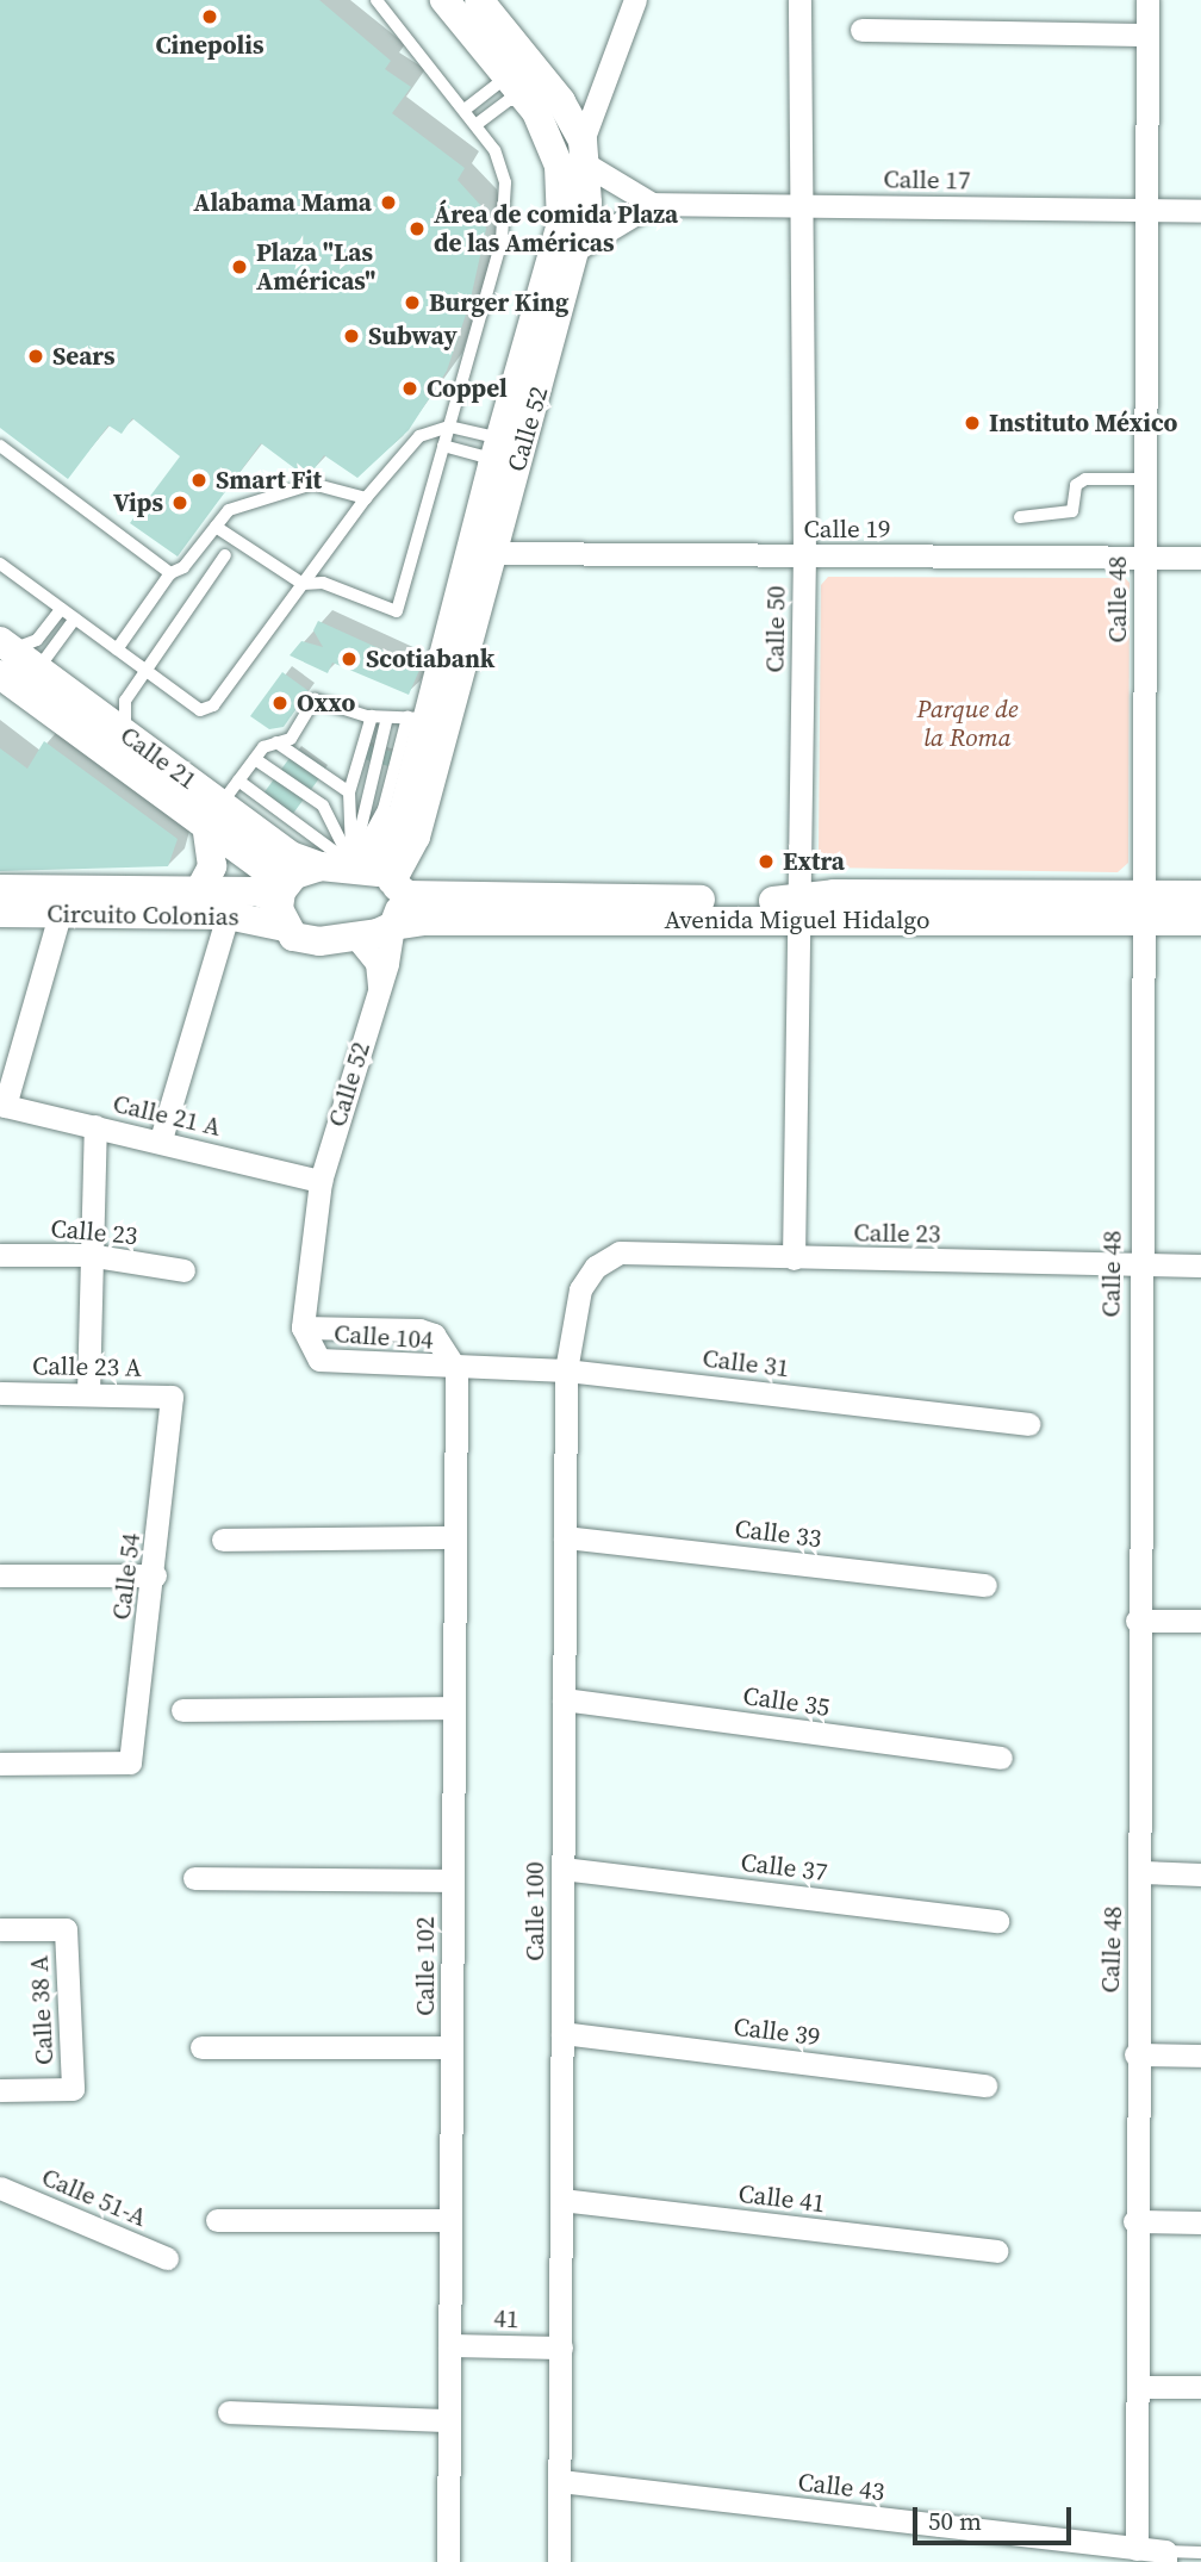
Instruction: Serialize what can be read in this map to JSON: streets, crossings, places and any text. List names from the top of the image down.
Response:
{
  "streets": {
    "street": [
      "Calle 17",
      "Calle 52",
      "Calle 19",
      "Calle 48",
      "Calle 50",
      "Calle 21",
      "Circuito Colonias",
      "Avenida Miguel Hidalgo",
      "Calle 21 A",
      "Calle 23",
      "Calle 104",
      "Calle 31",
      "Calle 23 A",
      "Calle 33",
      "Calle 54",
      "Calle 35",
      "Calle 37",
      "Calle 100",
      "Calle 102",
      "Calle 38 A",
      "Calle 39",
      "Calle 51-A",
      "Calle 41",
      "41",
      "Calle 43"
    ]
  },
  "crossings": [
    ["Calle 17", "Calle 48"],
    ["Calle 17", "Calle 50"],
    ["Calle 52", "Calle 19"],
    ["Calle 52", "Calle 21"],
    ["Calle 52", "Circuito Colonias"],
    ["Calle 52", "Avenida Miguel Hidalgo"],
    ["Calle 52", "Calle 21 A"],
    ["Calle 52", "Calle 104"],
    ["Calle 19", "Calle 48"],
    ["Calle 19", "Calle 50"],
    ["Calle 48", "Avenida Miguel Hidalgo"],
    ["Calle 48", "Calle 23"],
    ["Calle 48", "Calle 43"],
    ["Calle 50", "Avenida Miguel Hidalgo"],
    ["Calle 50", "Calle 23"],
    ["Calle 21", "Circuito Colonias"],
    ["Calle 21", "Avenida Miguel Hidalgo"],
    ["Circuito Colonias", "Avenida Miguel Hidalgo"],
    ["Calle 21 A", "Calle 104"],
    ["Calle 23", "Calle 100"],
    ["Calle 104", "Calle 31"],
    ["Calle 104", "Calle 102"],
    ["Calle 31", "Calle 100"],
    ["Calle 31", "Calle 102"],
    ["Calle 23 A", "Calle 54"],
    ["Calle 33", "Calle 100"],
    ["Calle 35", "Calle 100"],
    ["Calle 37", "Calle 100"],
    ["Calle 100", "Calle 39"],
    ["Calle 100", "Calle 41"],
    ["Calle 100", "41"],
    ["Calle 100", "Calle 43"],
    ["Calle 102", "41"]
  ],
  "parks": ["Parque de la Roma"],
  "places": [
    "Cinepolis",
    "Alabama Mama",
    "Área de comida Plaza de las Américas",
    "Plaza \"Las Américas\"",
    "Burger King",
    "Subway",
    "Sears",
    "Coppel",
    "Instituto México",
    "Smart Fit",
    "Vips",
    "Scotiabank",
    "Oxxo",
    "Extra"
  ],
  "scale_bar": "50 m"
}
